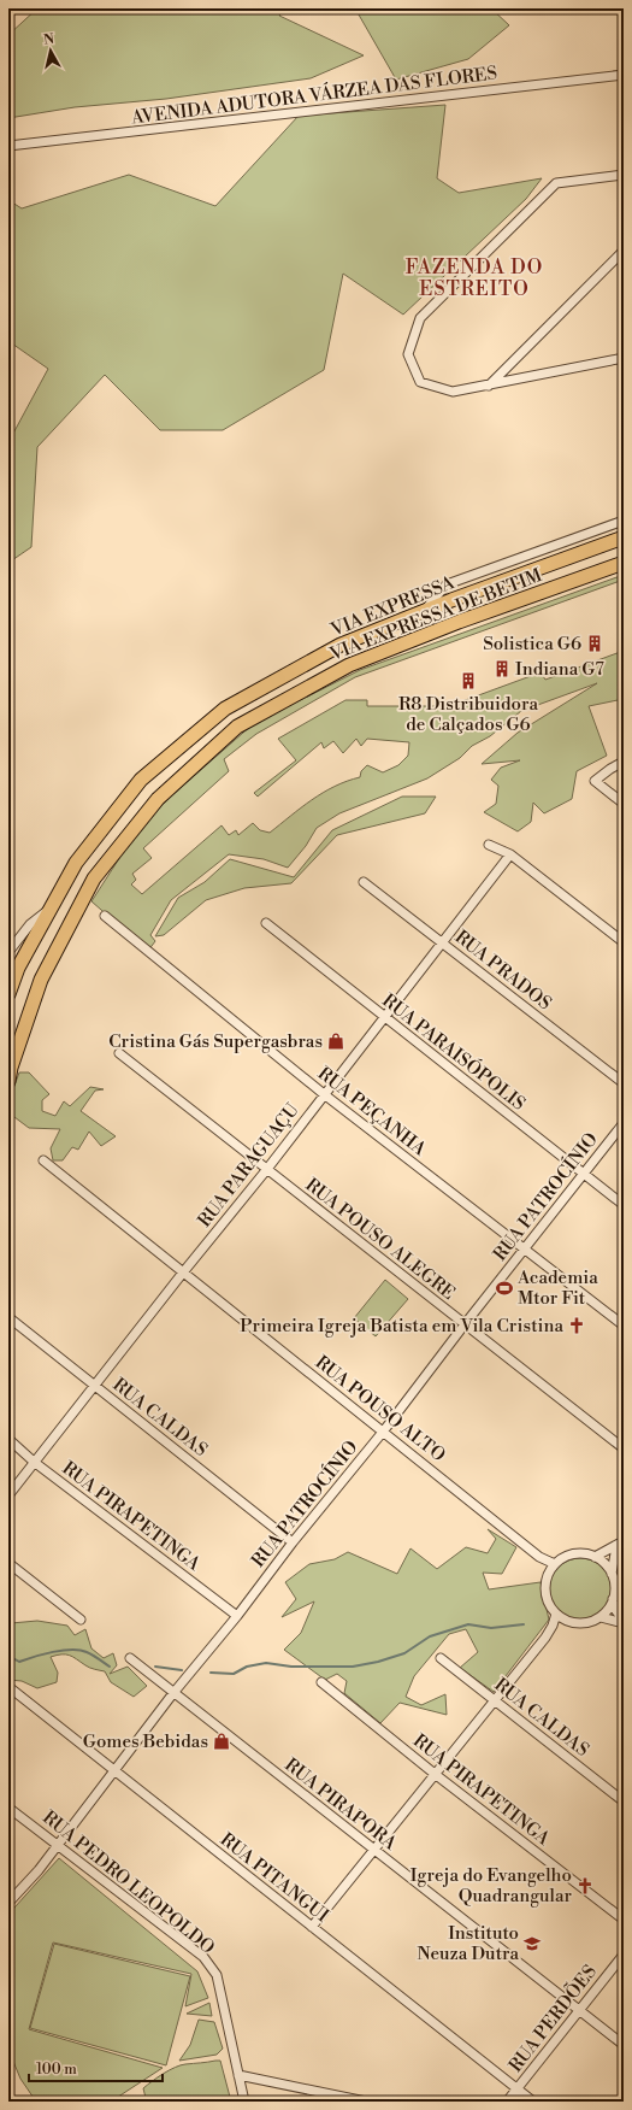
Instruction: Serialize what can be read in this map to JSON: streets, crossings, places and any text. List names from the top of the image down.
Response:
{
  "streets": {
    "highway": ["VIA EXPRESSA", "VIA EXPRESSA DE BETIM"],
    "street": [
      "AVENIDA ADUTORA VÁRZEA DAS FLORES",
      "RUA PRADOS",
      "RUA PARAISÓPOLIS",
      "RUA PEÇANHA",
      "RUA PARAGUAÇU",
      "RUA PATROCÍNIO",
      "RUA POUSO ALEGRE",
      "RUA POUSO ALTO",
      "RUA CALDAS",
      "RUA PIRAPETINGA",
      "RUA PIRAPORA",
      "RUA PITANGUI",
      "RUA PEDRO LEOPOLDO",
      "RUA PERDÕES"
    ]
  },
  "crossings": [
    ["RUA PRADOS", "RUA PARAGUAÇU"],
    ["RUA PARAISÓPOLIS", "RUA PARAGUAÇU"],
    ["RUA PARAISÓPOLIS", "RUA PATROCÍNIO"],
    ["RUA PEÇANHA", "RUA PARAGUAÇU"],
    ["RUA PEÇANHA", "RUA PATROCÍNIO"],
    ["RUA PARAGUAÇU", "RUA POUSO ALEGRE"],
    ["RUA PARAGUAÇU", "RUA POUSO ALTO"],
    ["RUA PARAGUAÇU", "RUA CALDAS"],
    ["RUA PARAGUAÇU", "RUA PIRAPETINGA"],
    ["RUA PATROCÍNIO", "RUA POUSO ALEGRE"],
    ["RUA PATROCÍNIO", "RUA POUSO ALTO"],
    ["RUA PATROCÍNIO", "RUA CALDAS"],
    ["RUA PATROCÍNIO", "RUA PIRAPETINGA"],
    ["RUA PATROCÍNIO", "RUA PIRAPORA"],
    ["RUA PATROCÍNIO", "RUA PITANGUI"],
    ["RUA PATROCÍNIO", "RUA PEDRO LEOPOLDO"],
    ["RUA PIRAPORA", "RUA PERDÕES"],
    ["RUA PITANGUI", "RUA PERDÕES"]
  ],
  "districts": ["FAZENDA DO ESTREITO"],
  "places": {
    "building": ["Solistica G6", "Indiana G7", "R8 Distribuidora de Calçados G6"],
    "shop": ["Cristina Gás Supergasbras", "Gomes Bebidas"],
    "sports": ["Academia Mtor Fit"],
    "church": ["Primeira Igreja Batista em Vila Cristina", "Igreja do Evangelho Quadrangular"],
    "school or university": ["Instituto Neuza Dutra"]
  },
  "scale_bar": "100 m",
  "north": "top"
}
